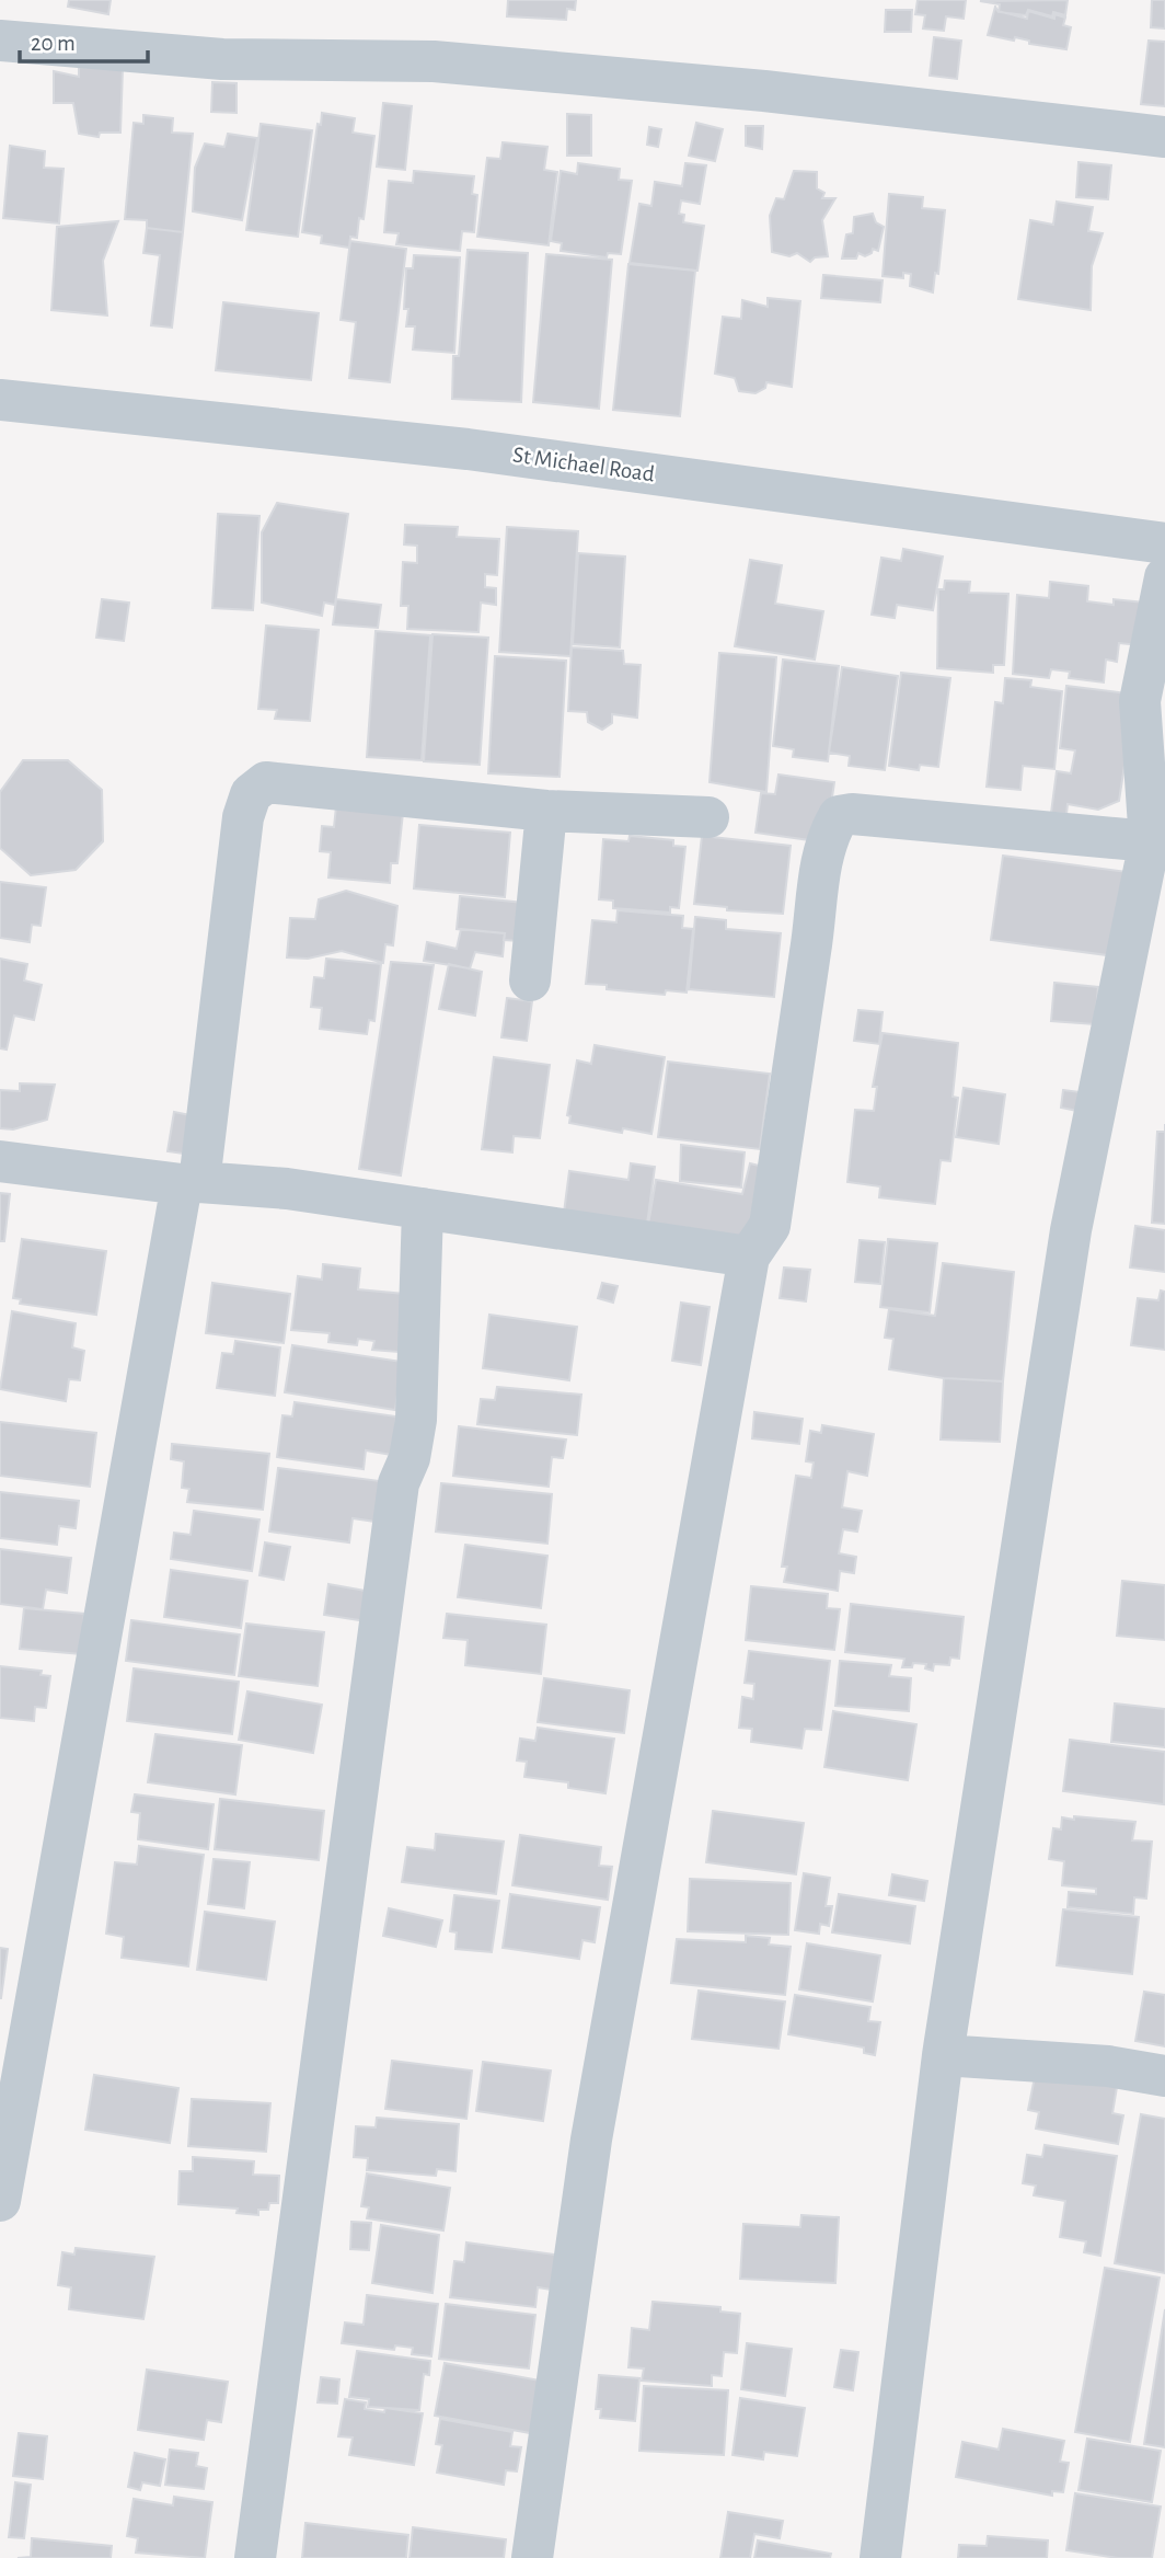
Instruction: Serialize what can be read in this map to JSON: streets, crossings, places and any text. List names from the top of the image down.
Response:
{
  "streets": {
    "street": ["St Michael Road"]
  },
  "scale_bar": "20 m"
}
